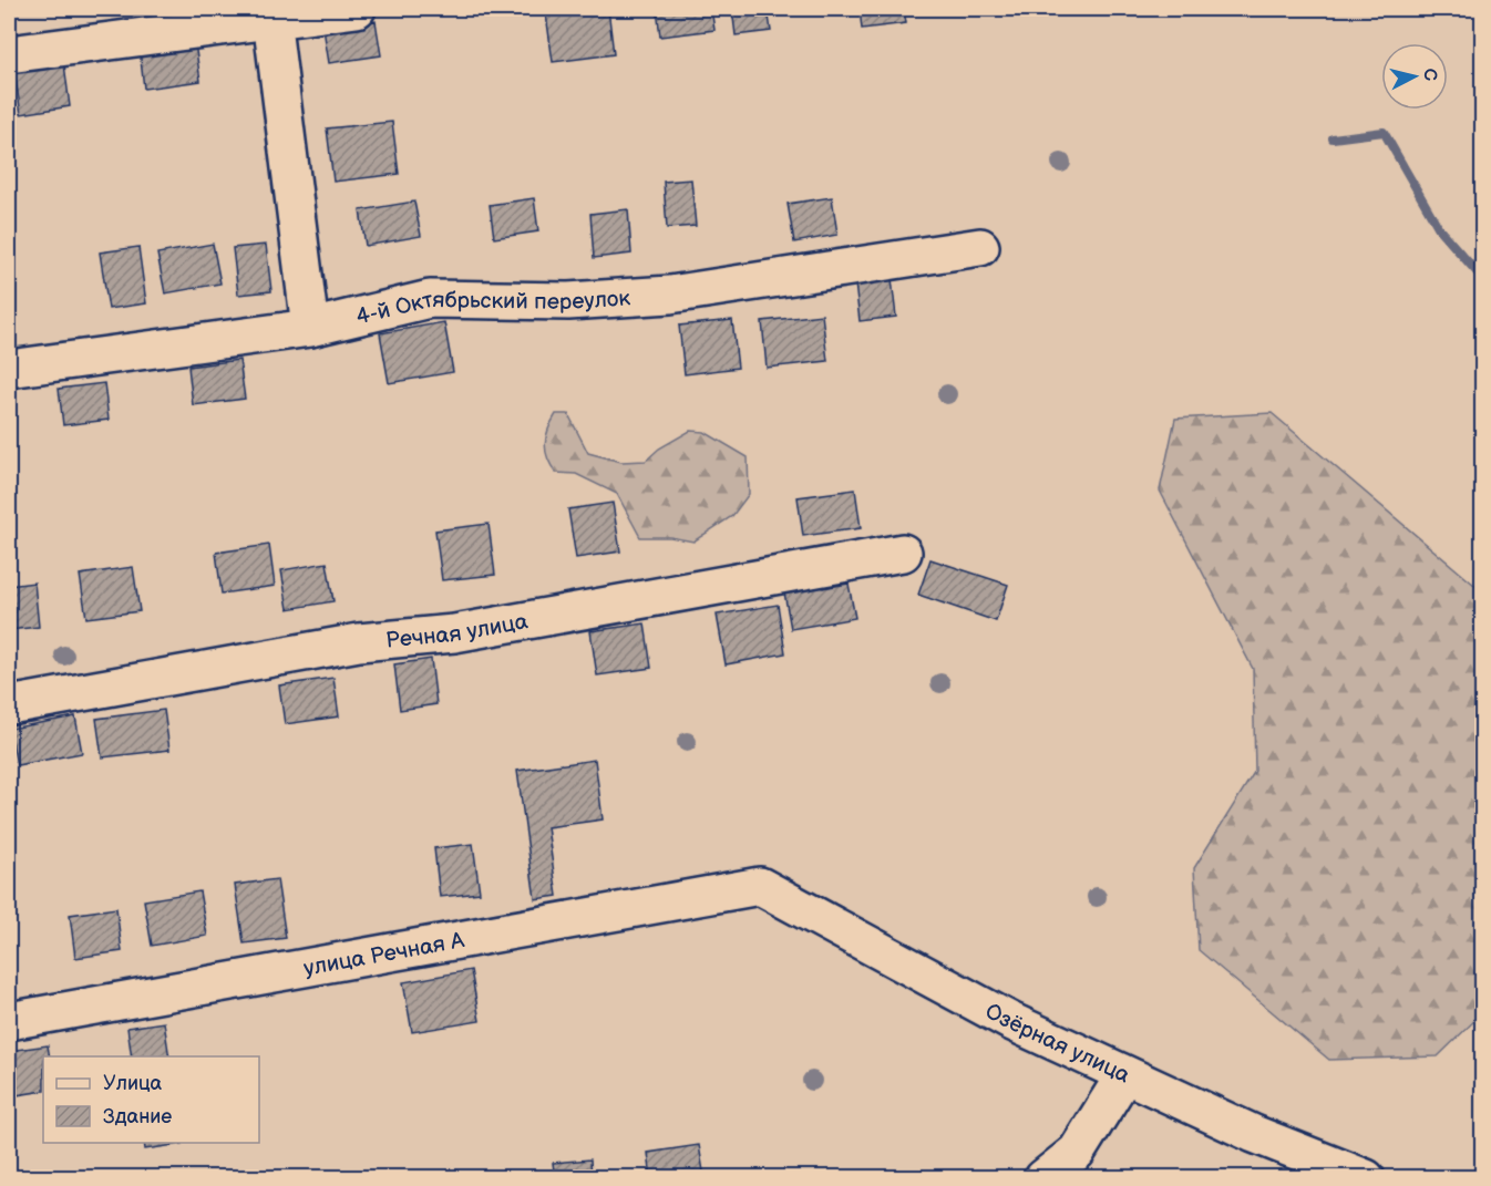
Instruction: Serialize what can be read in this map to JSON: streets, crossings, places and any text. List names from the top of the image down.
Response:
{
  "streets": {
    "lane": [
      "4-й Октябрьский переулок",
      "Речная улица",
      "улица Речная А",
      "Озёрная улица"
    ]
  },
  "crossings": [
    ["улица Речная А", "Озёрная улица"]
  ],
  "legend": ["Улица", "Здание"],
  "north": "right"
}
